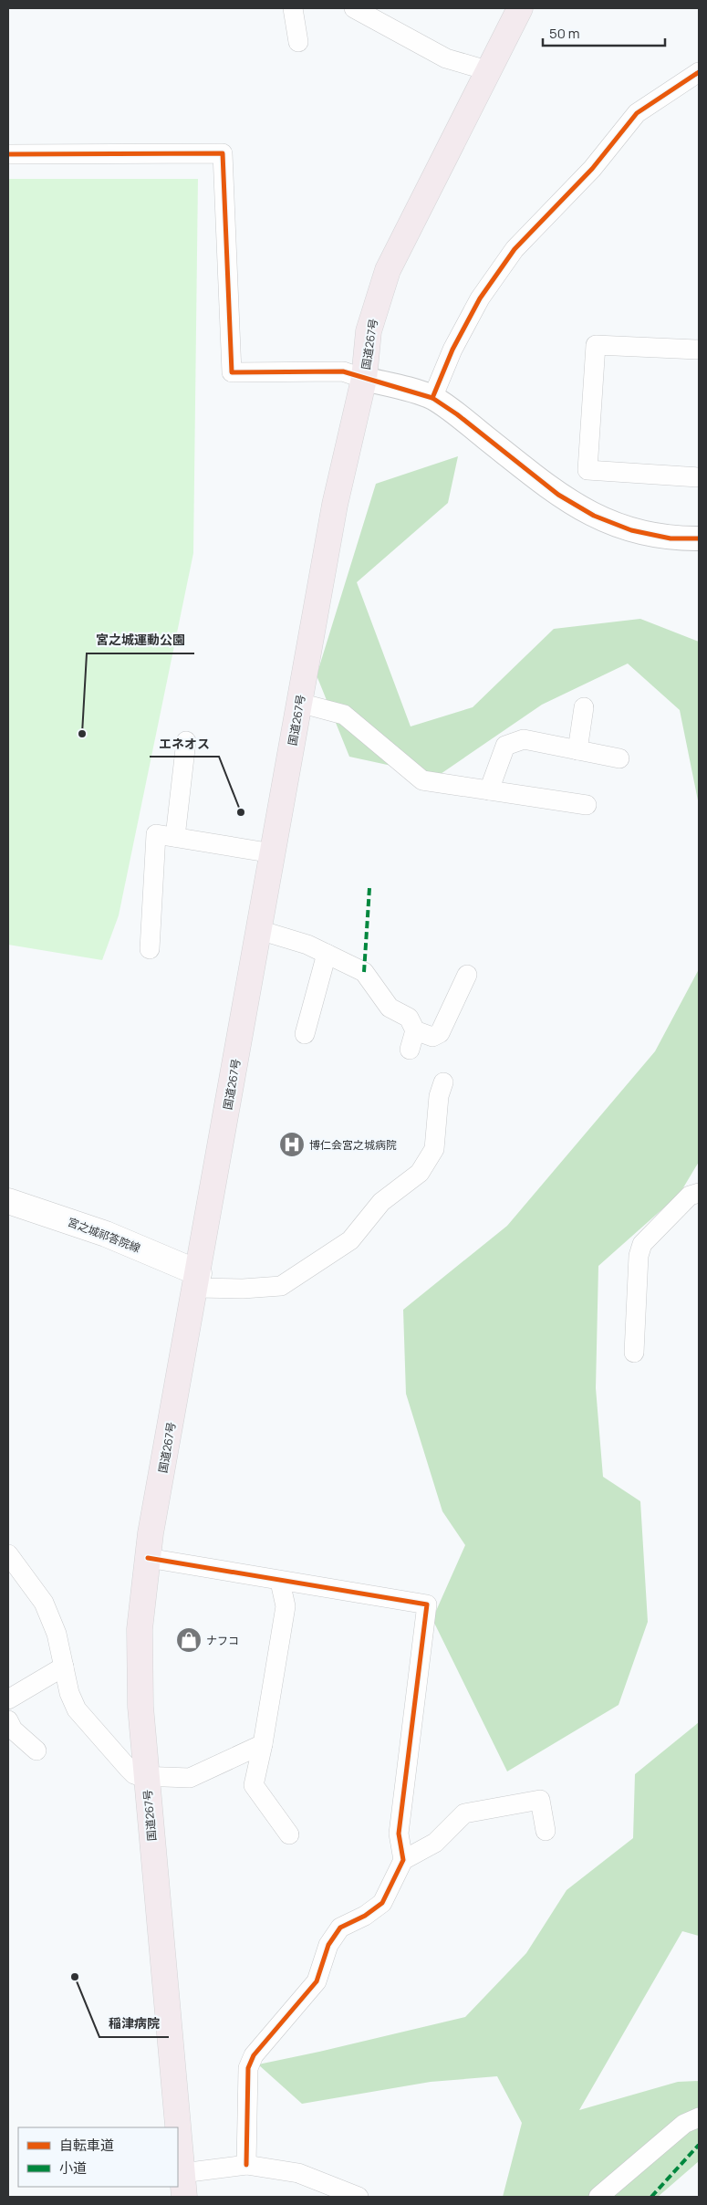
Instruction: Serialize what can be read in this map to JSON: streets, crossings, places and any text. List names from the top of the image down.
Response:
{
  "streets": {
    "highway": ["国道267号"],
    "main road": ["宮之城祁答院線"]
  },
  "crossings": [
    ["国道267号", "宮之城祁答院線"]
  ],
  "places": {
    "other": ["宮之城運動公園", "エネオス", "稲津病院"],
    "hospital": ["博仁会宮之城病院"],
    "shop": ["ナフコ"]
  },
  "legend": ["自転車道", "小道"],
  "scale_bar": "50 m"
}
